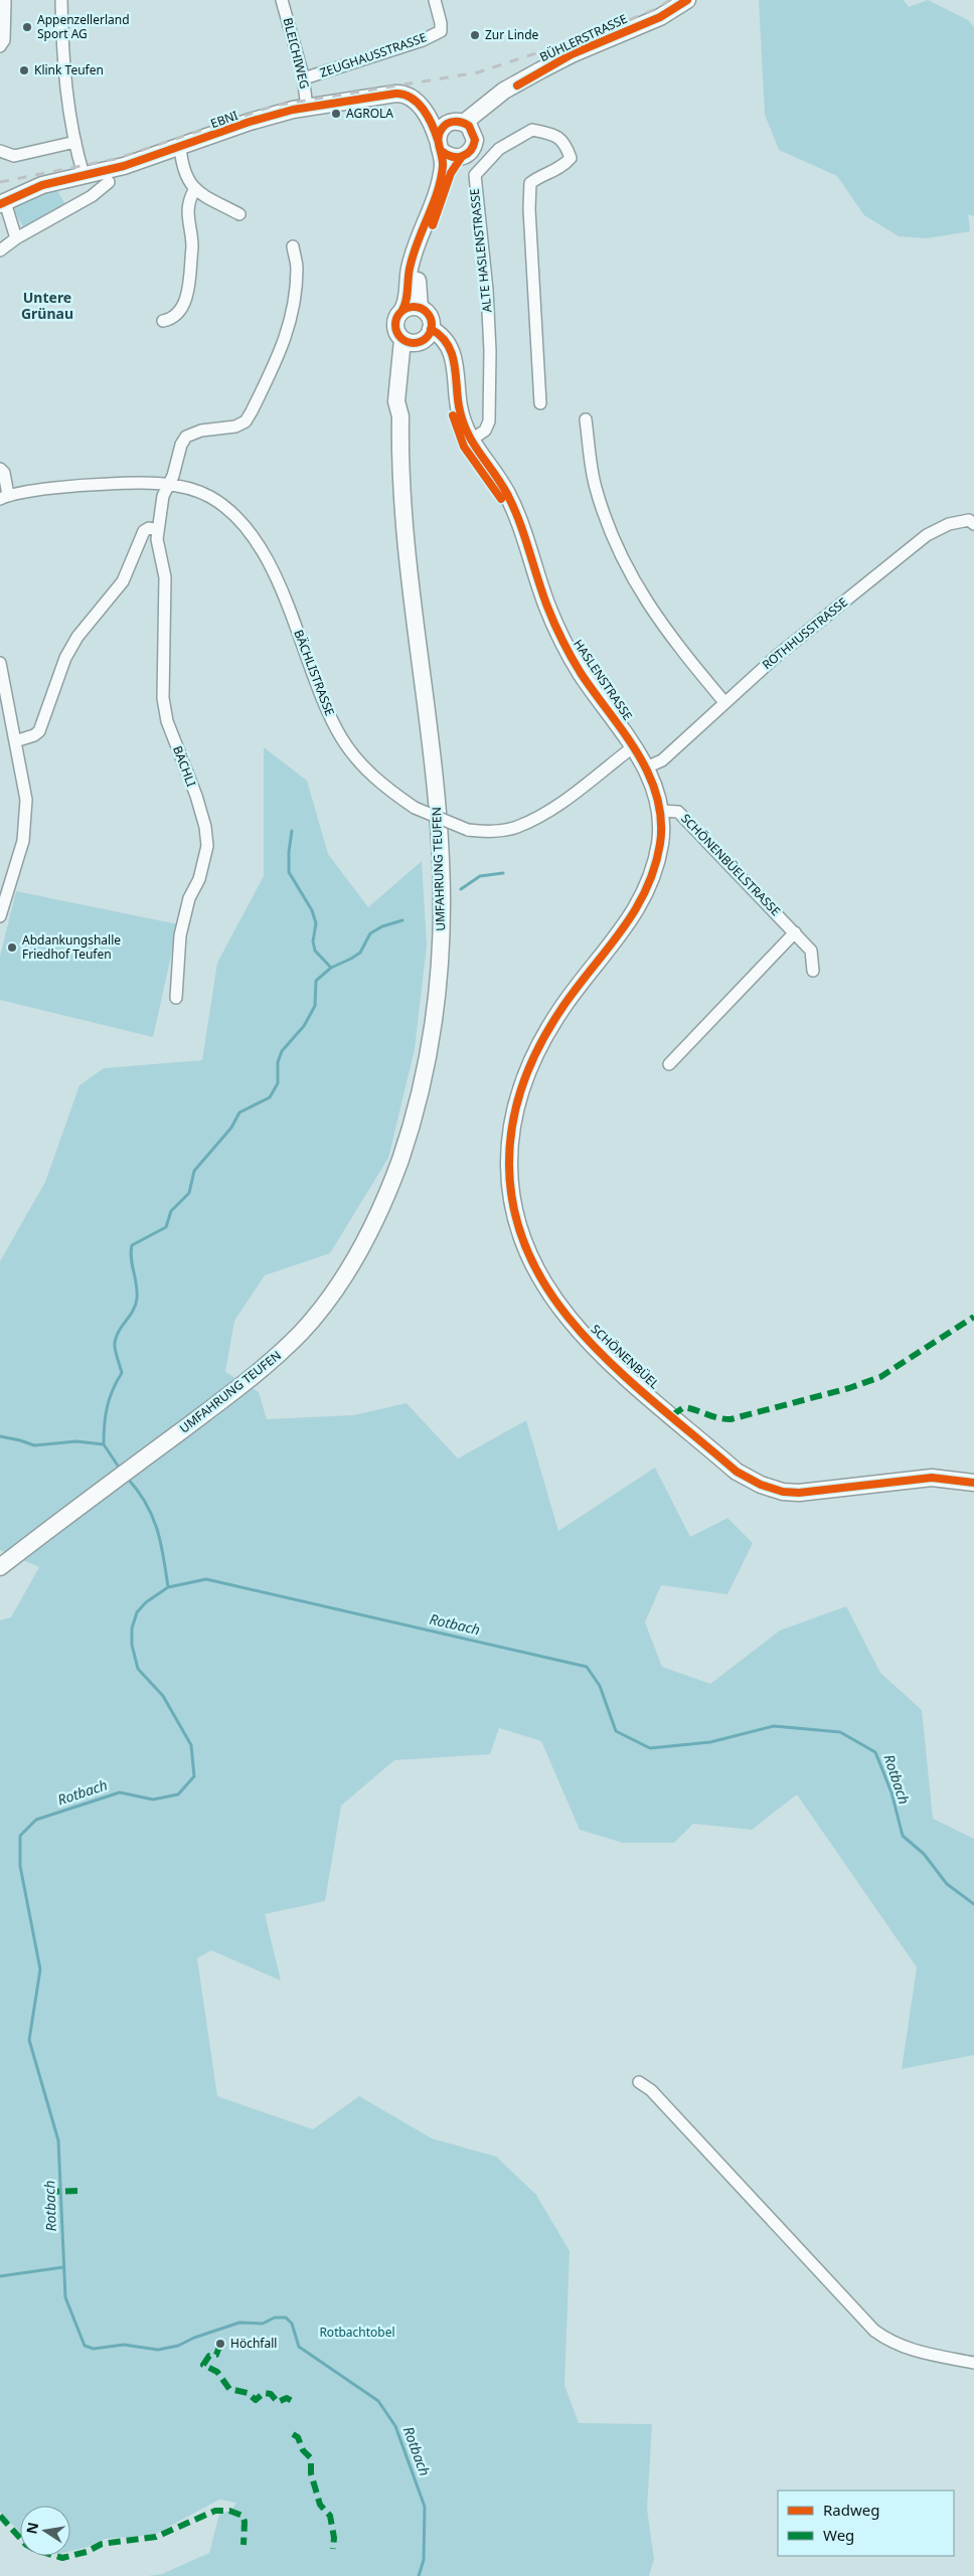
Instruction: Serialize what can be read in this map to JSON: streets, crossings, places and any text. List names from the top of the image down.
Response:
{
  "streets": {
    "main road": [
      "BÜHLERSTRASSE",
      "EBNI",
      "HASLENSTRASSE",
      "UMFAHRUNG TEUFEN",
      "SCHÖNENBÜEL"
    ],
    "street": [
      "BLEICHIWEG",
      "ZEUGHAUSSTRASSE",
      "ALTE HASLENSTRASSE",
      "ROTHHUSSTRASSE",
      "BÄCHLISTRASSE",
      "BÄCHLI",
      "SCHÖNENBÜELSTRASSE"
    ]
  },
  "crossings": [
    ["BÜHLERSTRASSE", "EBNI"],
    ["BLEICHIWEG", "ZEUGHAUSSTRASSE"],
    ["BLEICHIWEG", "EBNI"],
    ["ALTE HASLENSTRASSE", "HASLENSTRASSE"],
    ["ROTHHUSSTRASSE", "HASLENSTRASSE"],
    ["BÄCHLISTRASSE", "HASLENSTRASSE"],
    ["BÄCHLISTRASSE", "BÄCHLI"],
    ["HASLENSTRASSE", "SCHÖNENBÜELSTRASSE"],
    ["HASLENSTRASSE", "UMFAHRUNG TEUFEN"],
    ["HASLENSTRASSE", "SCHÖNENBÜEL"]
  ],
  "districts": ["Untere Grünau"],
  "water": ["Rotbach"],
  "parks": ["Rotbachtobel"],
  "places": [
    "Appenzellerland Sport AG",
    "Zur Linde",
    "Klink Teufen",
    "AGROLA",
    "Abdankungshalle Friedhof Teufen",
    "Höchfall"
  ],
  "legend": ["Radweg", "Weg"],
  "north": "left"
}
